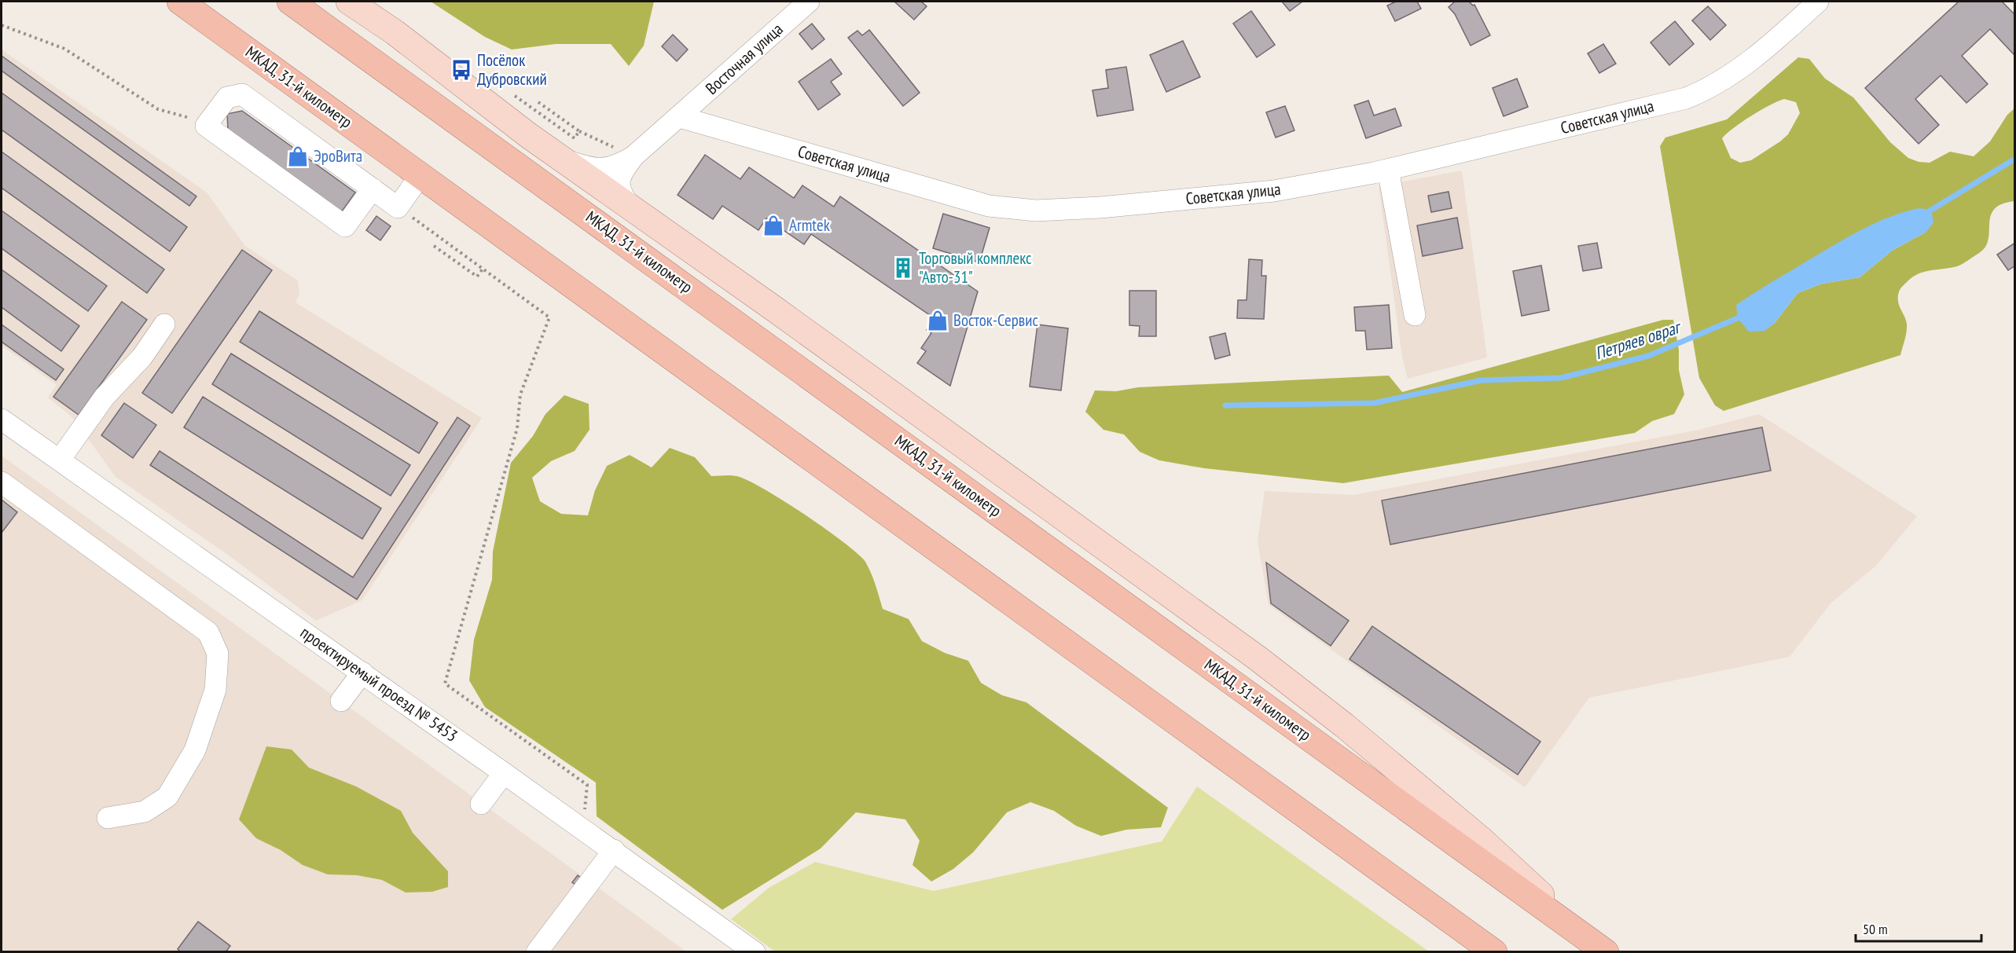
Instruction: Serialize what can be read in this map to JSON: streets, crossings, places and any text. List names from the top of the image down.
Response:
{
  "streets": {
    "highway": ["МКАД, 31-й километр"],
    "street": ["Восточная улица", "Советская улица", "проектируемый проезд № 5453"]
  },
  "crossings": [
    ["Восточная улица", "Советская улица"]
  ],
  "water": ["Петряев овраг"],
  "places": {
    "bus stop": ["Посёлок Дубровский"],
    "shop": ["ЭроВита", "Armtek", "Восток-Сервис"],
    "building": ["Торговый комплекс \"Авто-31\""]
  },
  "scale_bar": "50 m"
}
